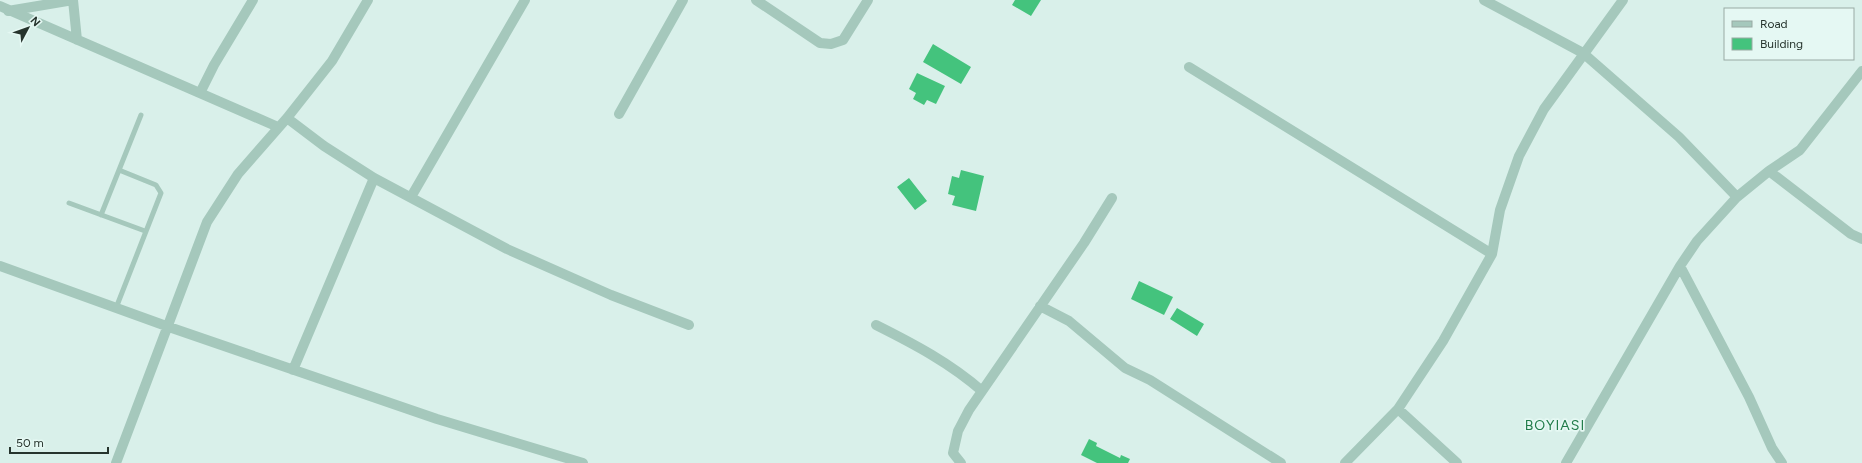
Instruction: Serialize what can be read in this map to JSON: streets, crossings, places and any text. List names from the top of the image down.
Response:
{
  "districts": ["BOYIASI"],
  "legend": ["Road", "Building"],
  "scale_bar": "50 m",
  "north": "top right"
}
